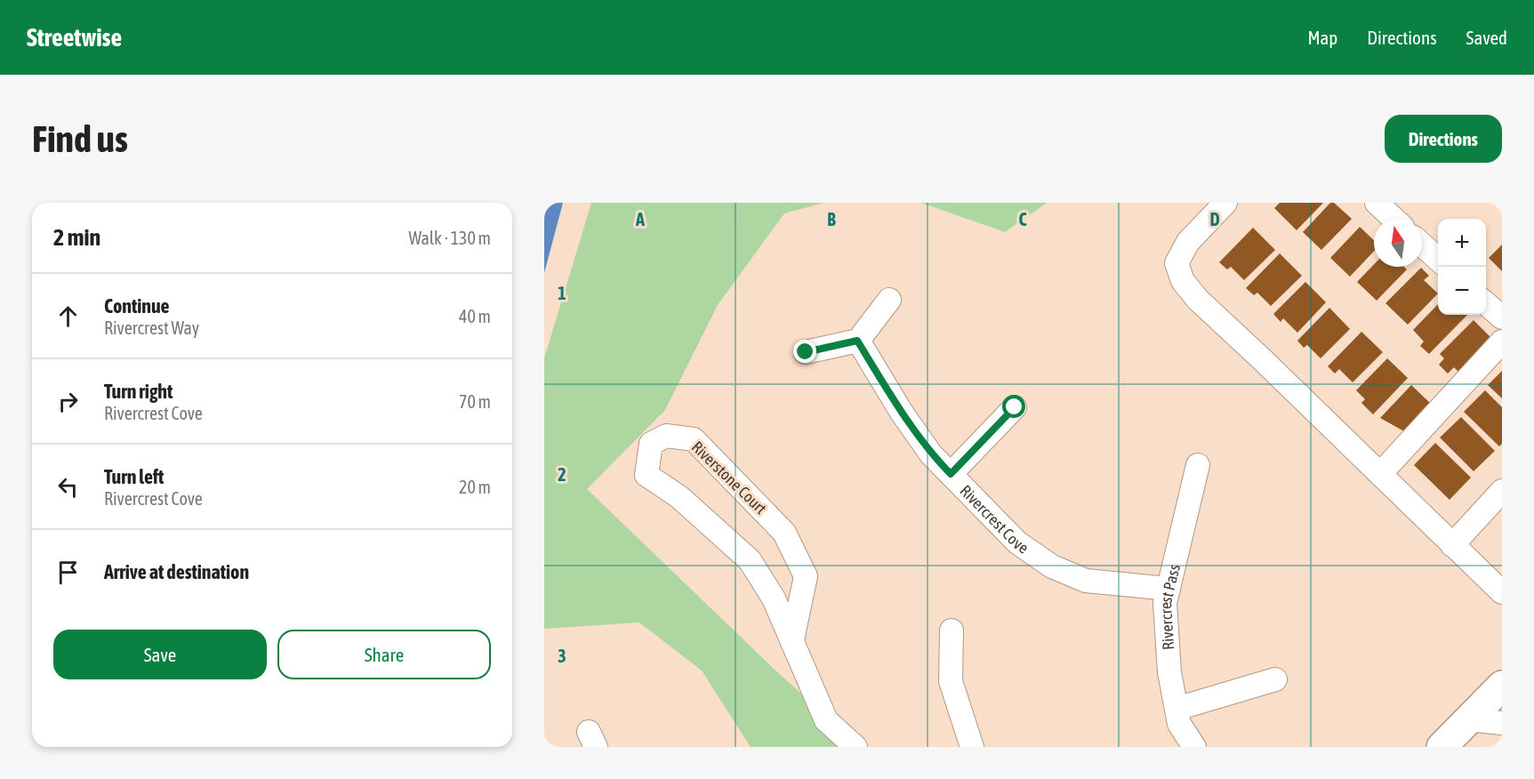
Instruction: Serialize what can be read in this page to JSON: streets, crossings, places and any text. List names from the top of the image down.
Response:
{
  "streets": {
    "street": ["Riverstone Court", "Rivercrest Cove", "Rivercrest Pass"]
  },
  "crossings": [
    ["Rivercrest Cove", "Rivercrest Pass"]
  ],
  "north": "top",
  "page": {
    "header": "Streetwise",
    "nav": ["Map", "Directions", "Saved"],
    "buttons": [
      "Directions",
      ["Save", "Share"]
    ],
    "title": "Find us",
    "heading": ["2 min", "Walk · 130 m"],
    "map_buttons": ["+", "−"],
    "list": [
      ["Continue", "Rivercrest Way", "40 m"],
      ["Turn right", "Rivercrest Cove", "70 m"],
      ["Turn left", "Rivercrest Cove", "20 m"],
      "Arrive at destination"
    ]
  },
  "grid": {
    "columns": [
      "A",
      "B",
      "C",
      "D"
    ],
    "rows": ["1", "2", "3"]
  }
}
